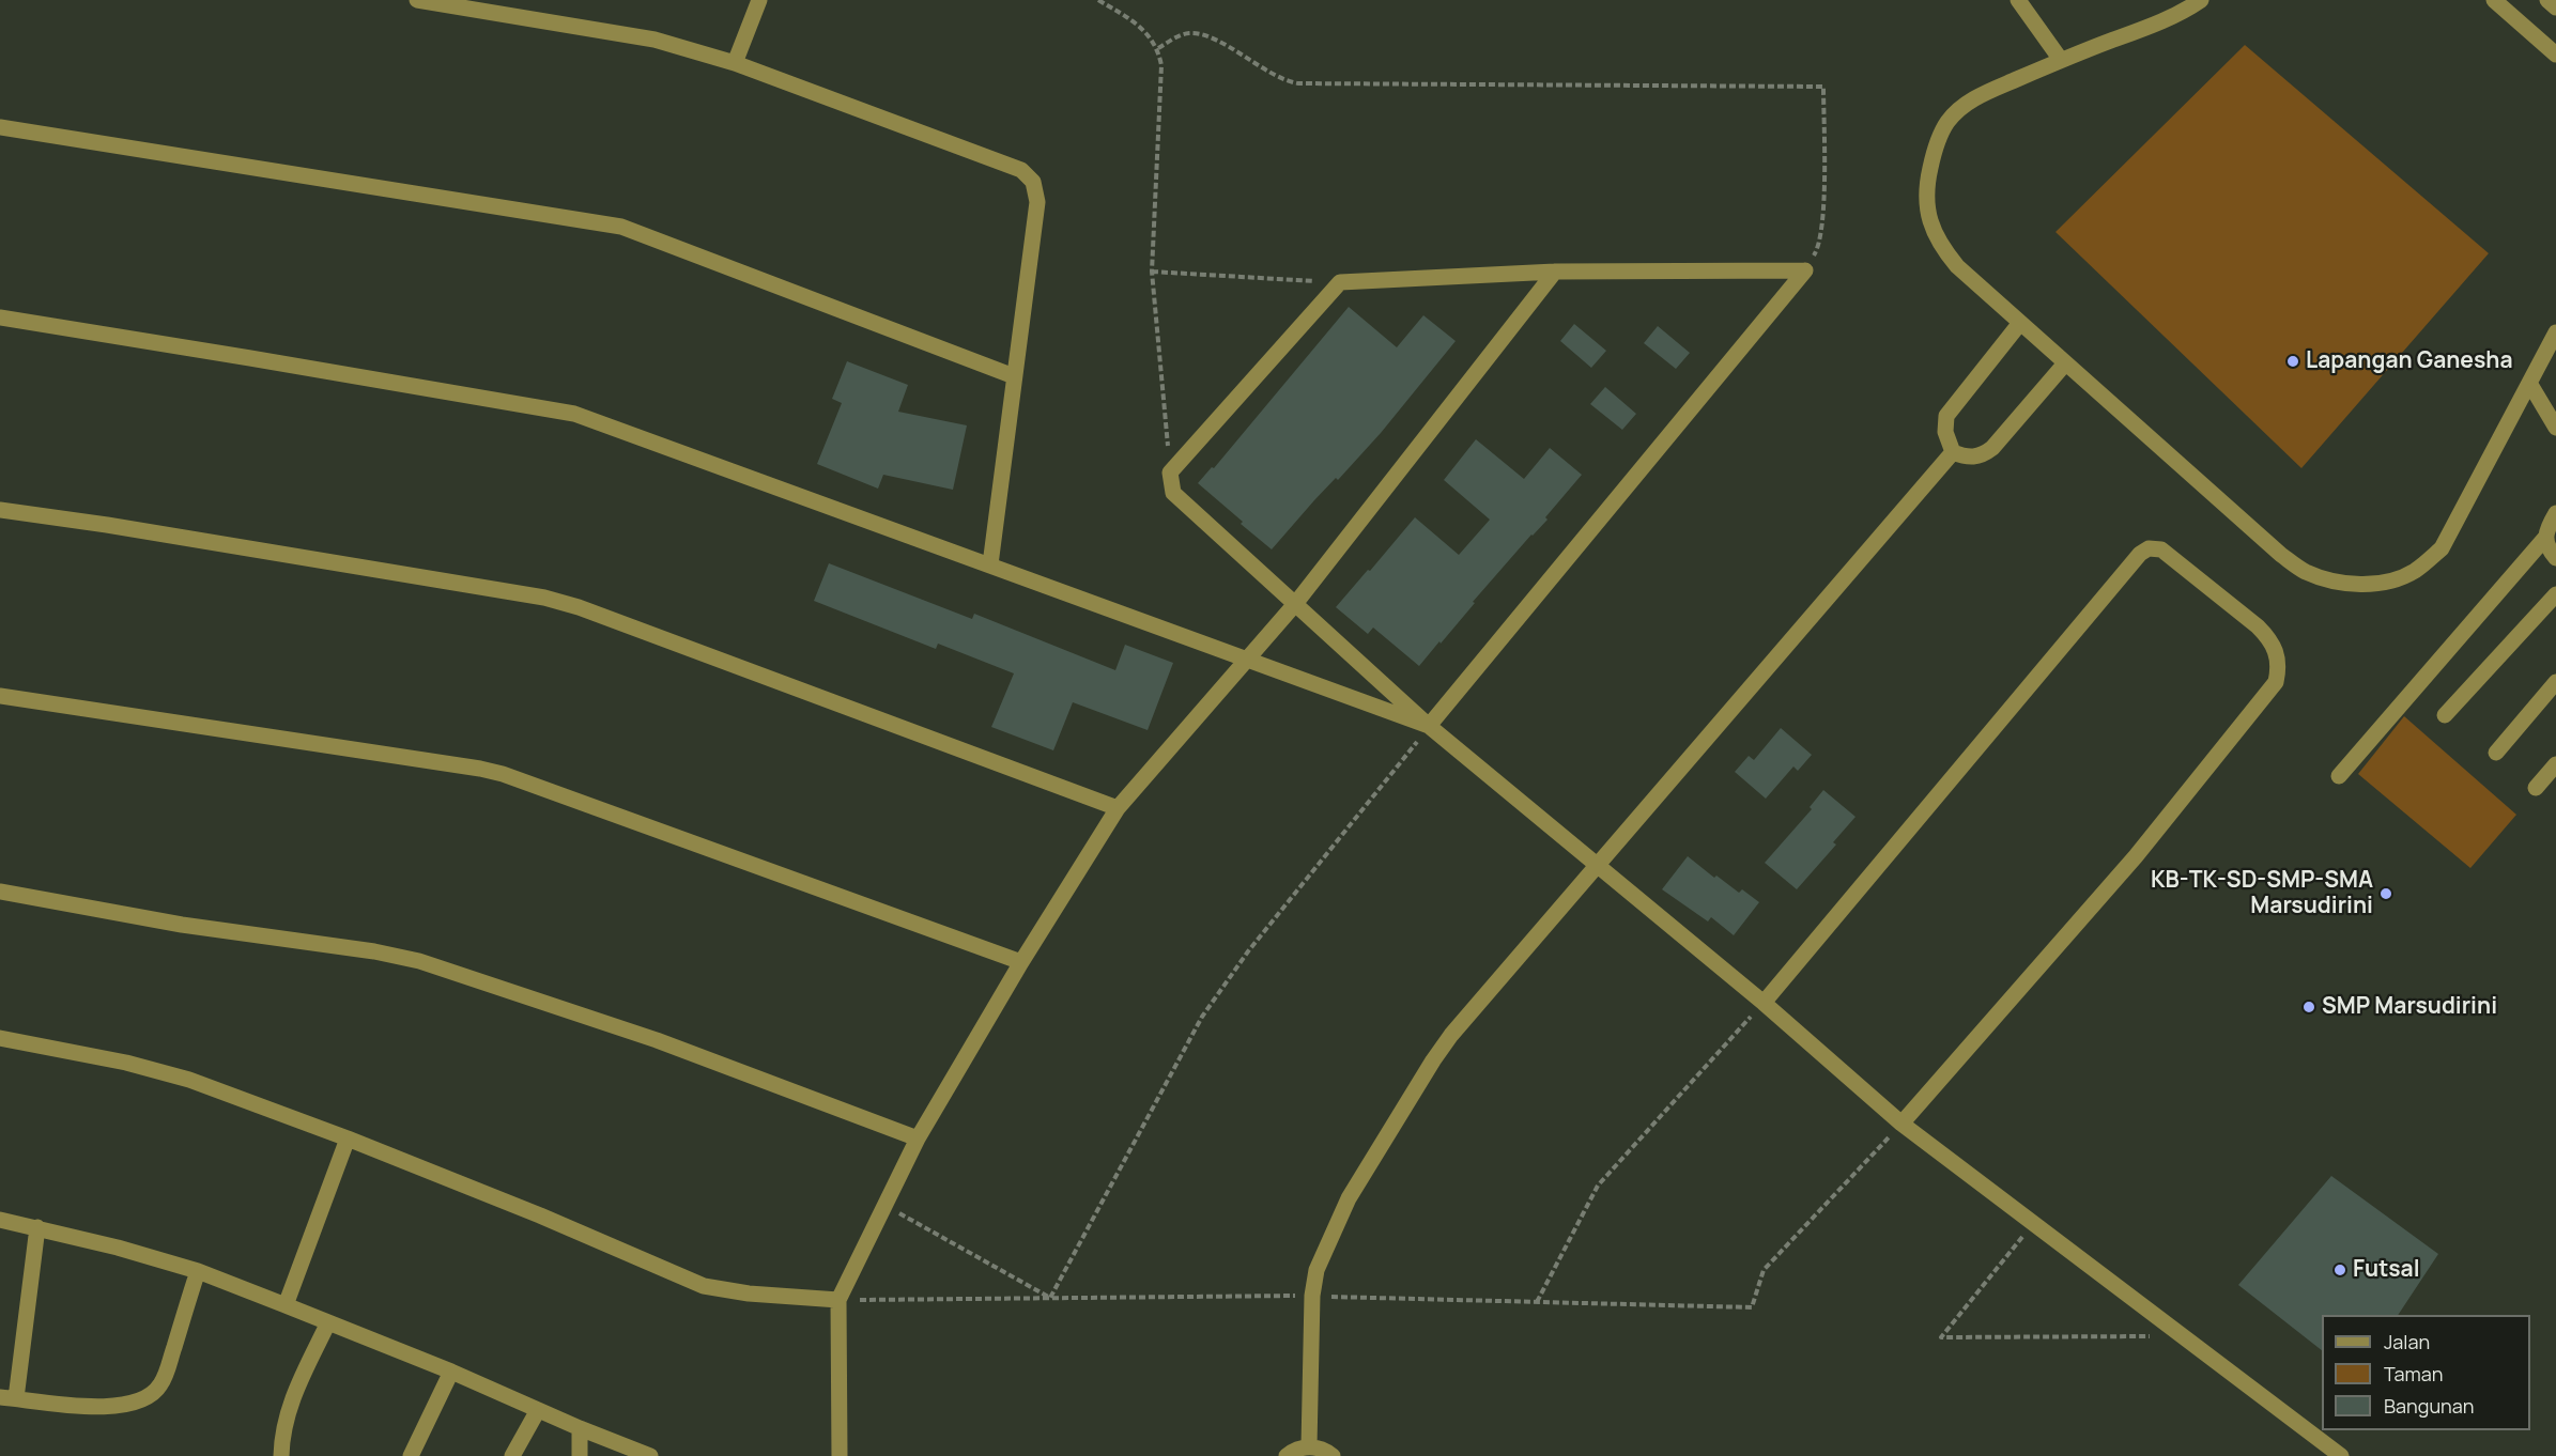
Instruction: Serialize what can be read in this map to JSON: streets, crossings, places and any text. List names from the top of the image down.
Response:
{
  "places": [
    "Lapangan Ganesha",
    "KB-TK-SD-SMP-SMA Marsudirini",
    "SMP Marsudirini",
    "Futsal"
  ],
  "legend": ["Jalan", "Taman", "Bangunan"]
}
